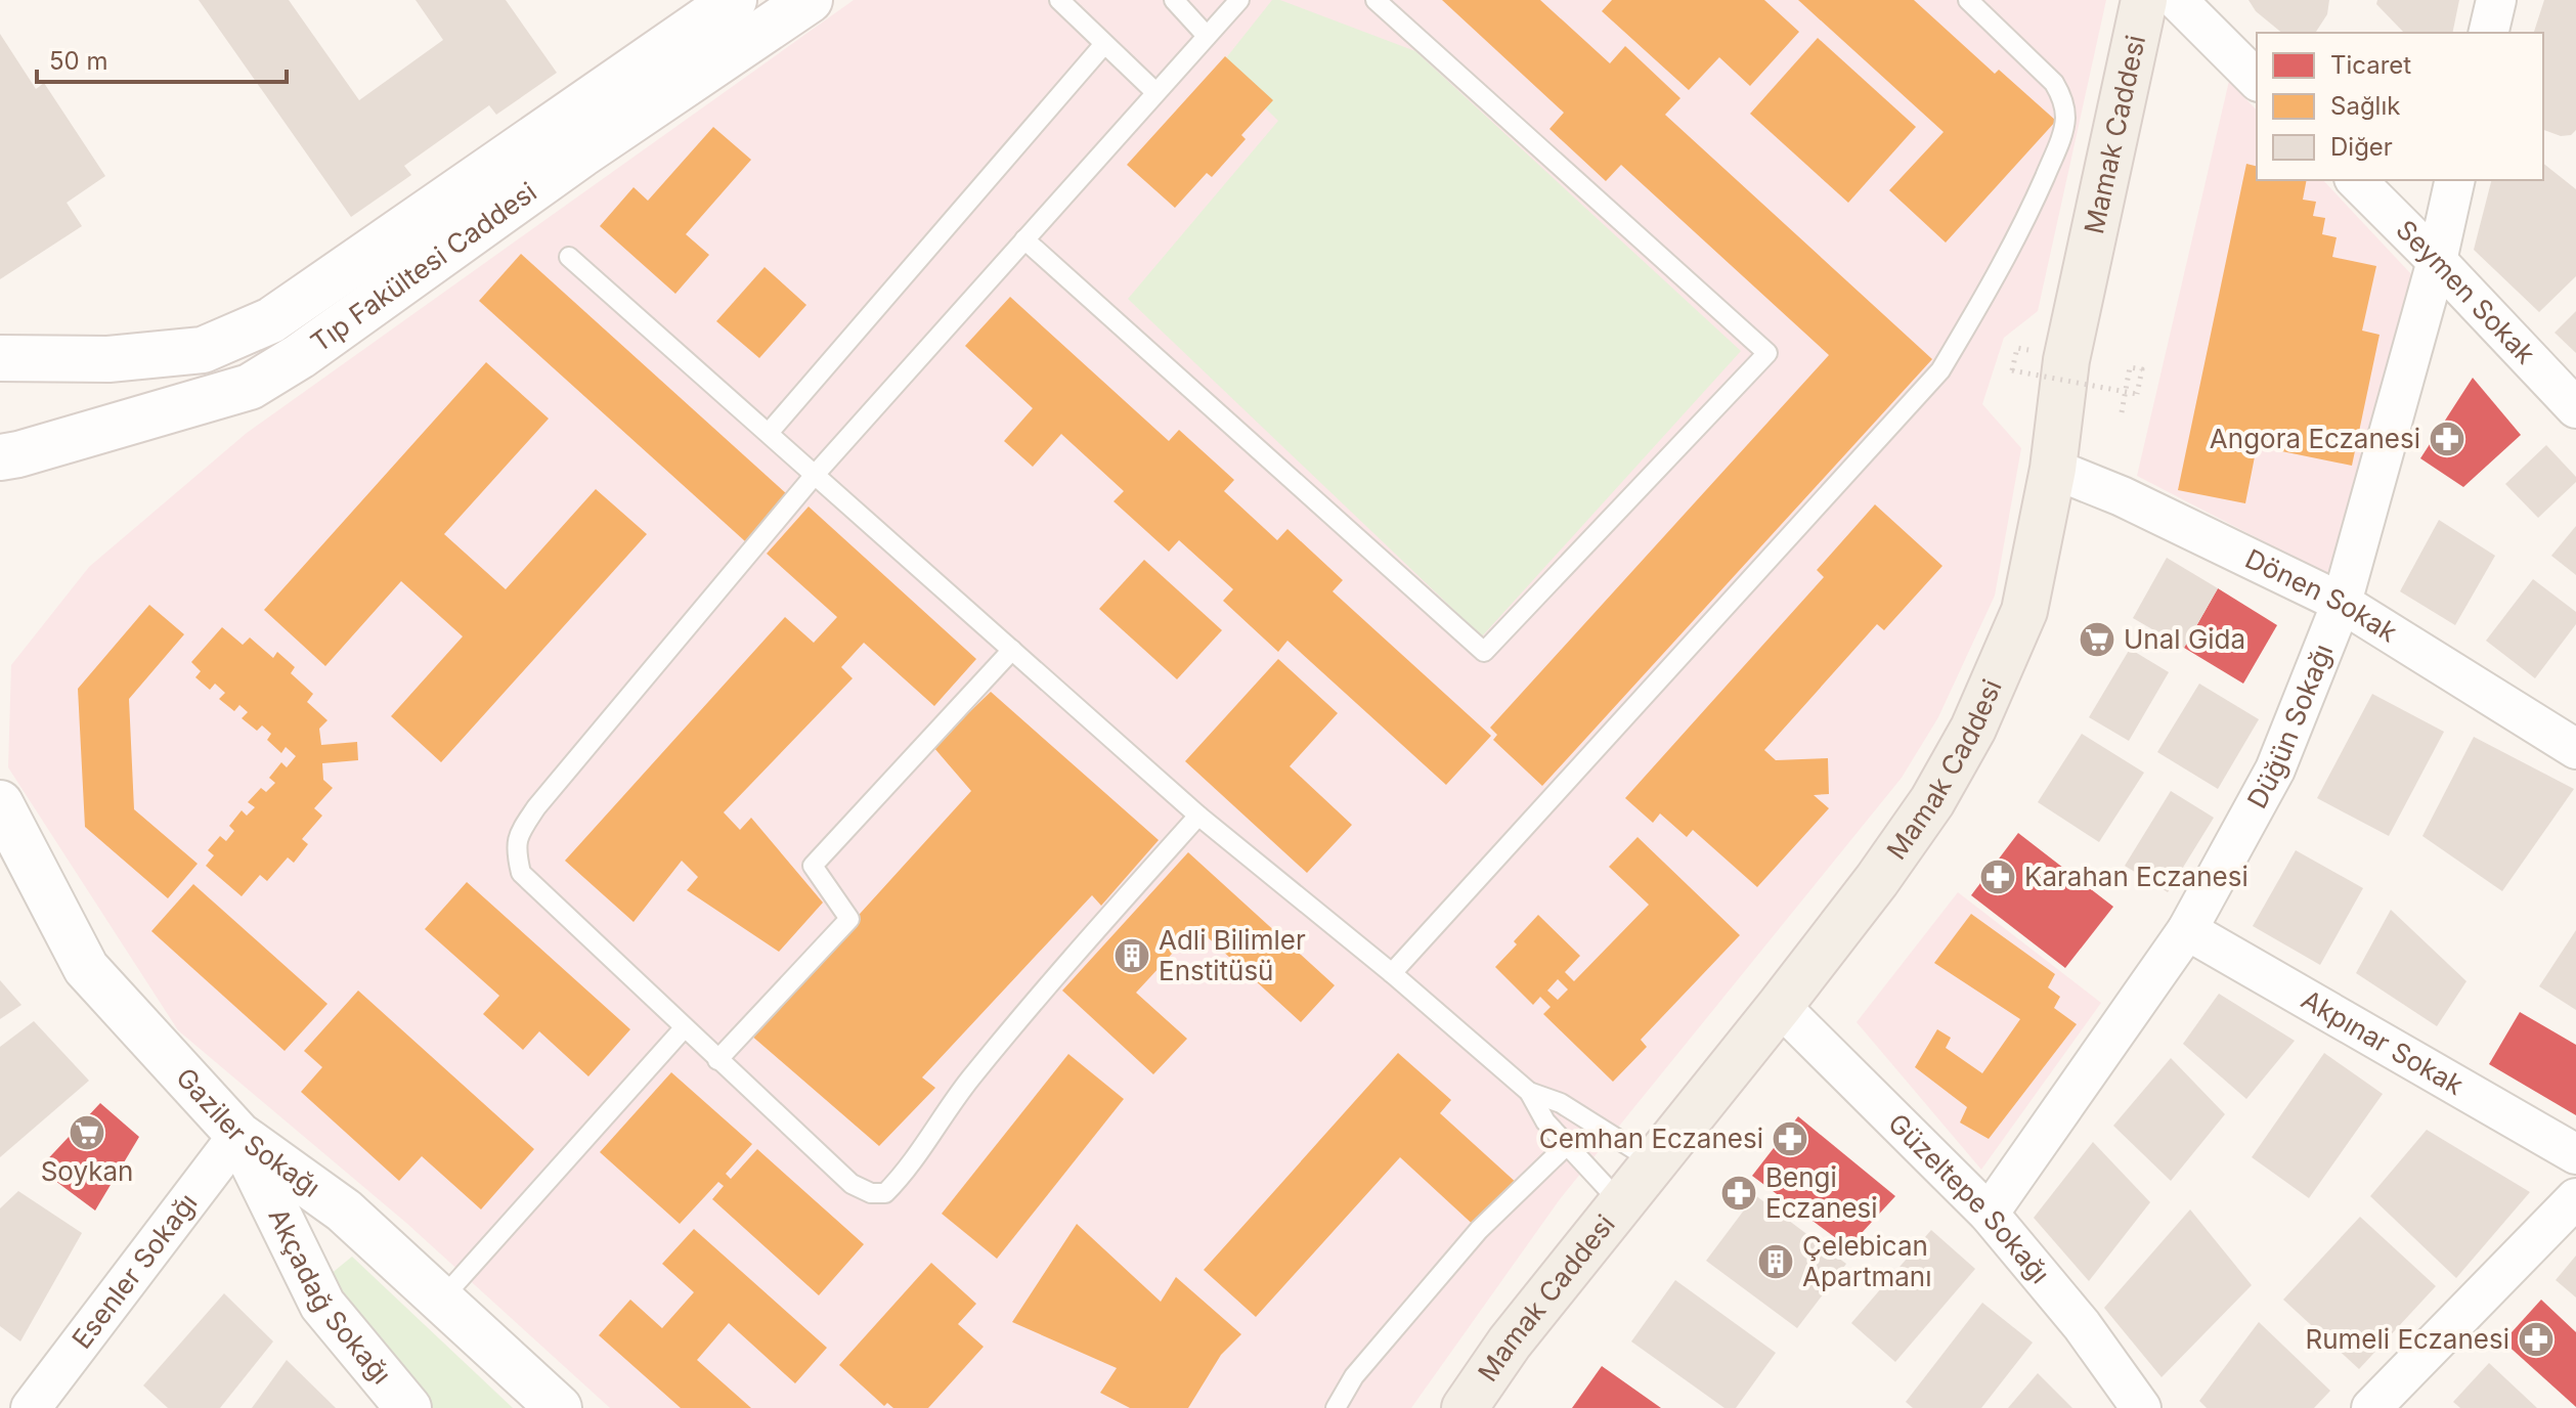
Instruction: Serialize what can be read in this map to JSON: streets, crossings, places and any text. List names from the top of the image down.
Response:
{
  "streets": {
    "main road": [
      "Mamak Caddesi",
      "Tıp Fakültesi Caddesi",
      "Gaziler Sokağı",
      "Akçadağ Sokağı"
    ],
    "street": [
      "Seymen Sokak",
      "Dönen Sokak",
      "Düğün Sokağı",
      "Akpınar Sokak",
      "Güzeltepe Sokağı",
      "Esenler Sokağı"
    ]
  },
  "crossings": [
    ["Mamak Caddesi", "Dönen Sokak"],
    ["Mamak Caddesi", "Güzeltepe Sokağı"],
    ["Seymen Sokak", "Düğün Sokağı"],
    ["Dönen Sokak", "Düğün Sokağı"],
    ["Düğün Sokağı", "Akpınar Sokak"],
    ["Düğün Sokağı", "Güzeltepe Sokağı"],
    ["Gaziler Sokağı", "Esenler Sokağı"],
    ["Gaziler Sokağı", "Akçadağ Sokağı"],
    ["Esenler Sokağı", "Akçadağ Sokağı"]
  ],
  "places": {
    "pharmacy": [
      "Angora Eczanesi",
      "Karahan Eczanesi",
      "Cemhan Eczanesi",
      "Bengi Eczanesi",
      "Rumeli Eczanesi"
    ],
    "supermarket": ["Unal Gida", "Soykan"],
    "building": ["Adli Bilimler Enstitüsü", "Çelebican Apartmanı"]
  },
  "legend": ["Ticaret", "Sağlık", "Diğer"],
  "scale_bar": "50 m"
}
